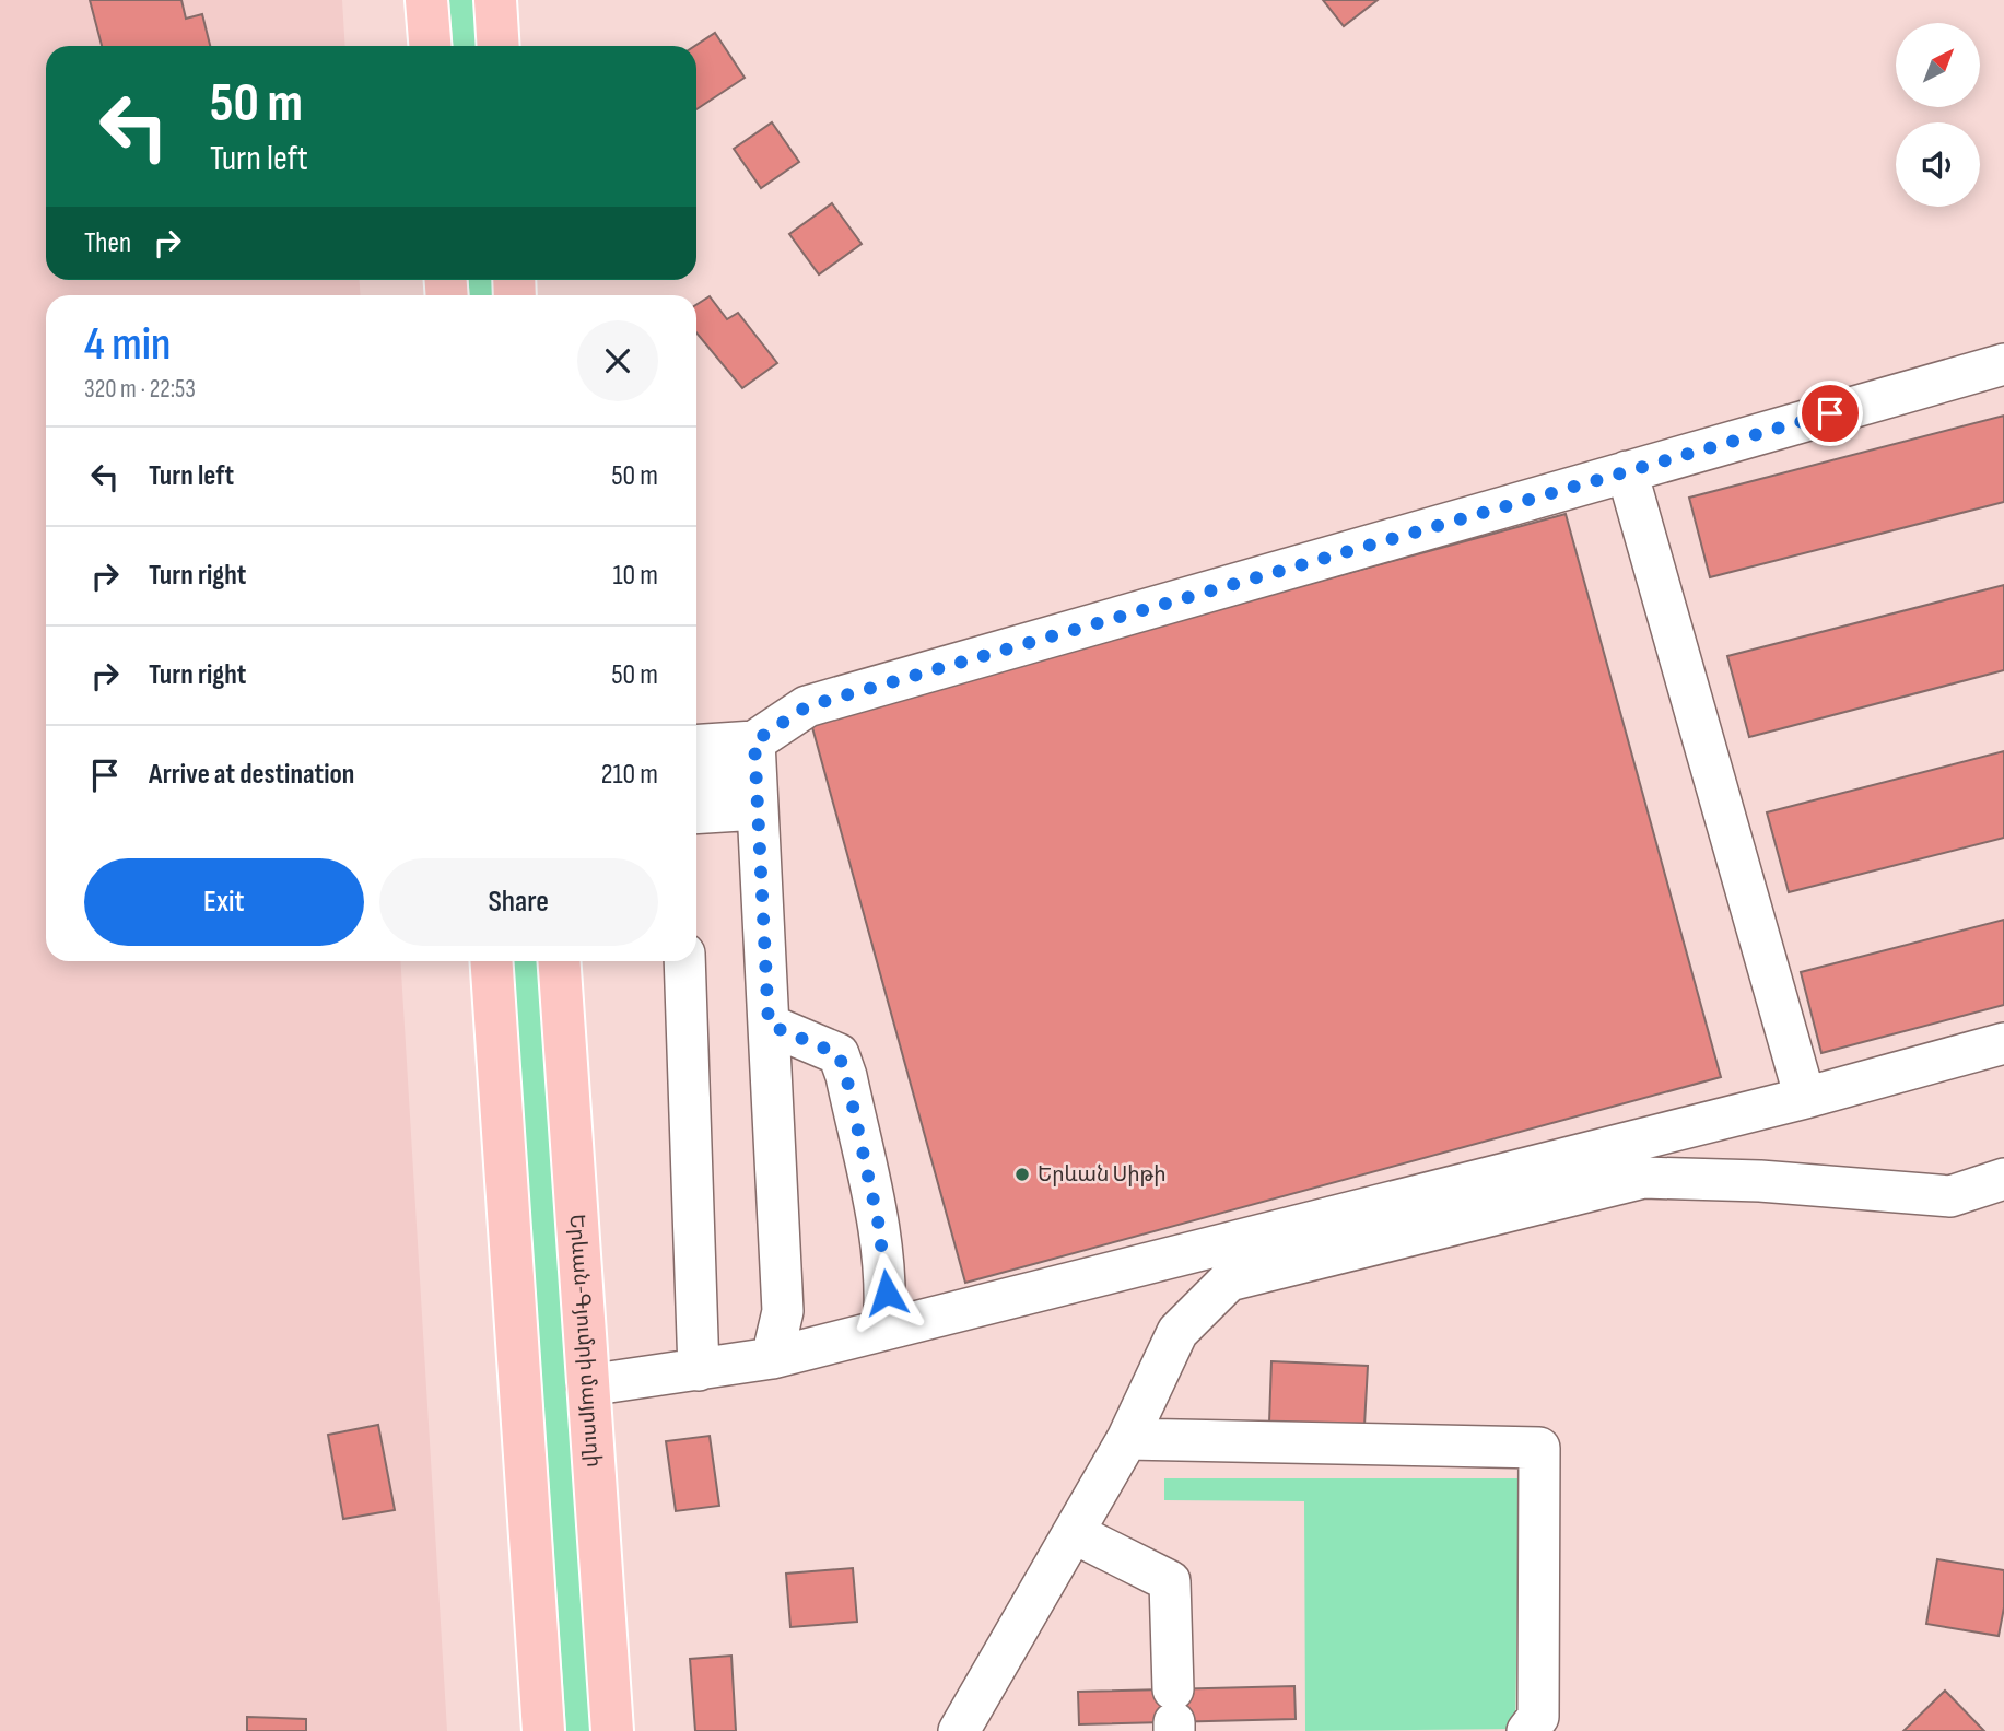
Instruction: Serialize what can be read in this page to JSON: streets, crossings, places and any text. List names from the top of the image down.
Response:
{
  "streets": {
    "highway": ["Երևան-Գյումրի մայրուղի"]
  },
  "places": ["Երևան Սիթի"],
  "north": "top right",
  "page": {
    "turn": ["50 m", "Turn left"],
    "then": "Then",
    "heading": ["4 min", "320 m · 22:53"],
    "list": [
      {
        "name": "Turn left",
        "value": "50 m"
      },
      {
        "name": "Turn right",
        "value": "10 m"
      },
      {
        "name": "Turn right",
        "value": "50 m"
      },
      {
        "name": "Arrive at destination",
        "value": "210 m"
      }
    ],
    "buttons": ["Exit", "Share"]
  }
}
